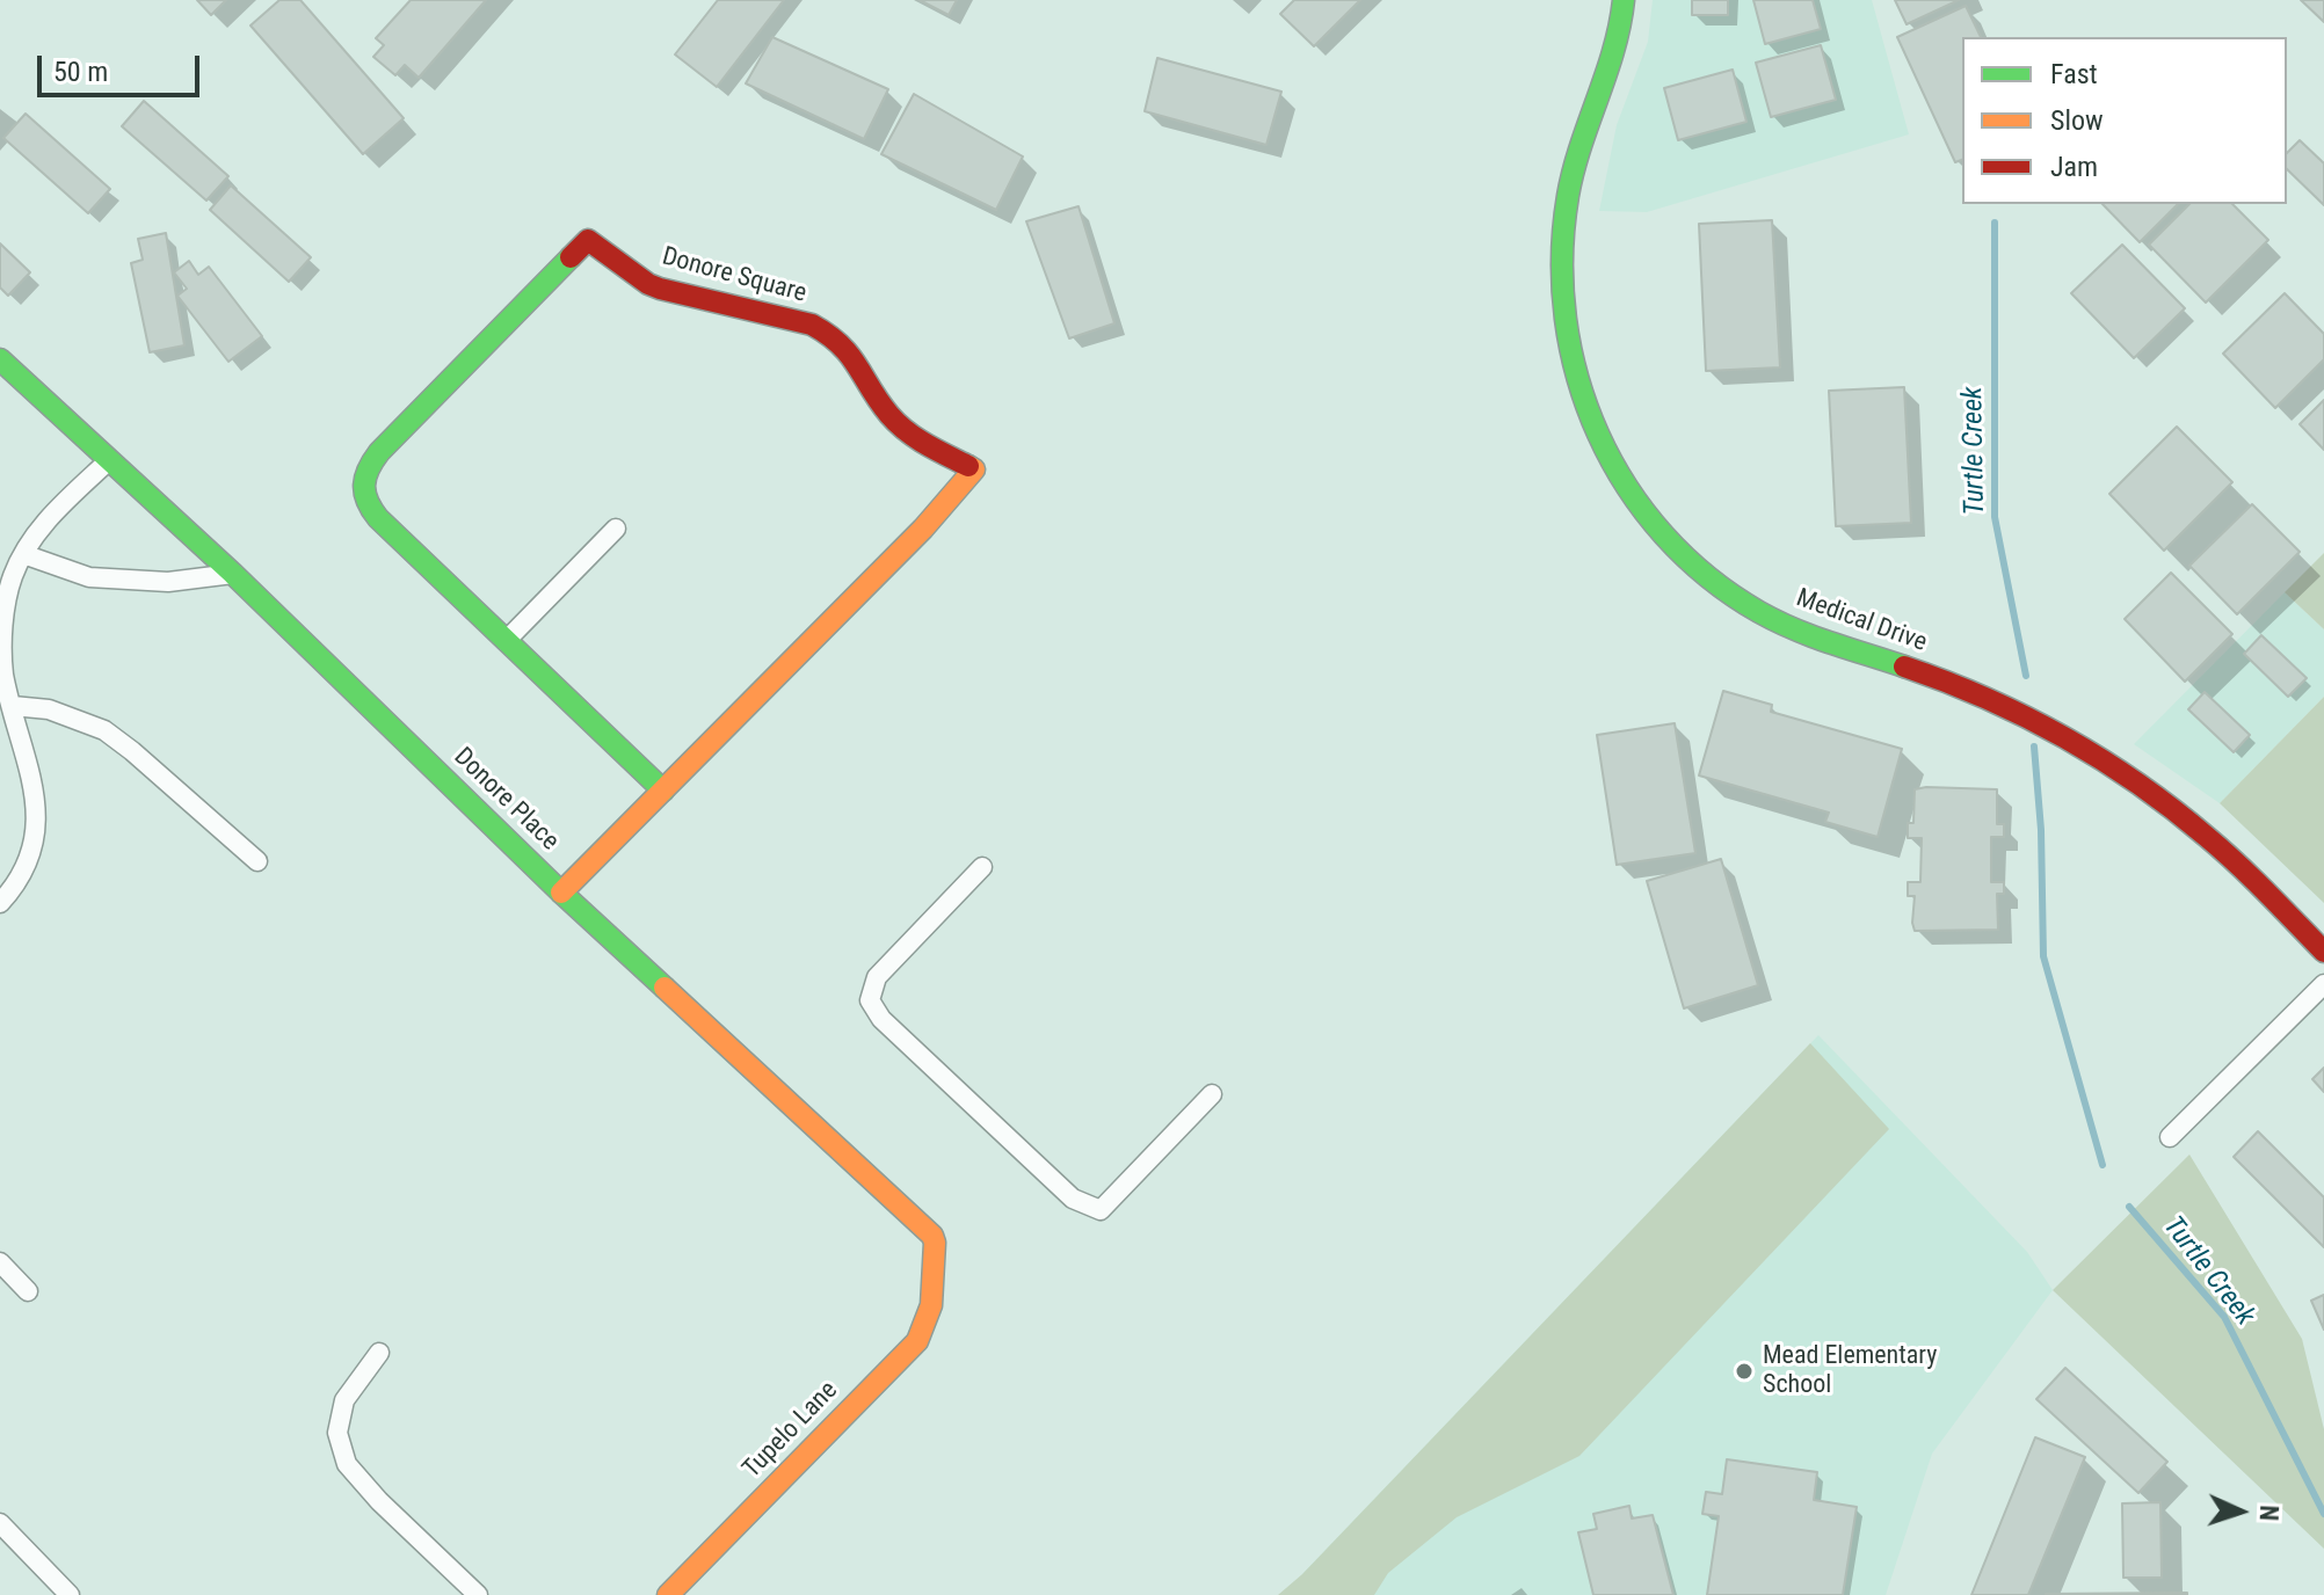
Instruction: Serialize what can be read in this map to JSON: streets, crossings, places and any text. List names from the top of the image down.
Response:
{
  "streets": {
    "street": [
      "Donore Square",
      "Medical Drive",
      "Donore Place",
      "Tupelo Lane"
    ]
  },
  "crossings": [
    ["Donore Square", "Donore Place"],
    ["Donore Place", "Tupelo Lane"]
  ],
  "water": ["Turtle Creek"],
  "places": ["Mead Elementary School"],
  "legend": ["Fast", "Slow", "Jam"],
  "scale_bar": "50 m",
  "north": "right"
}
